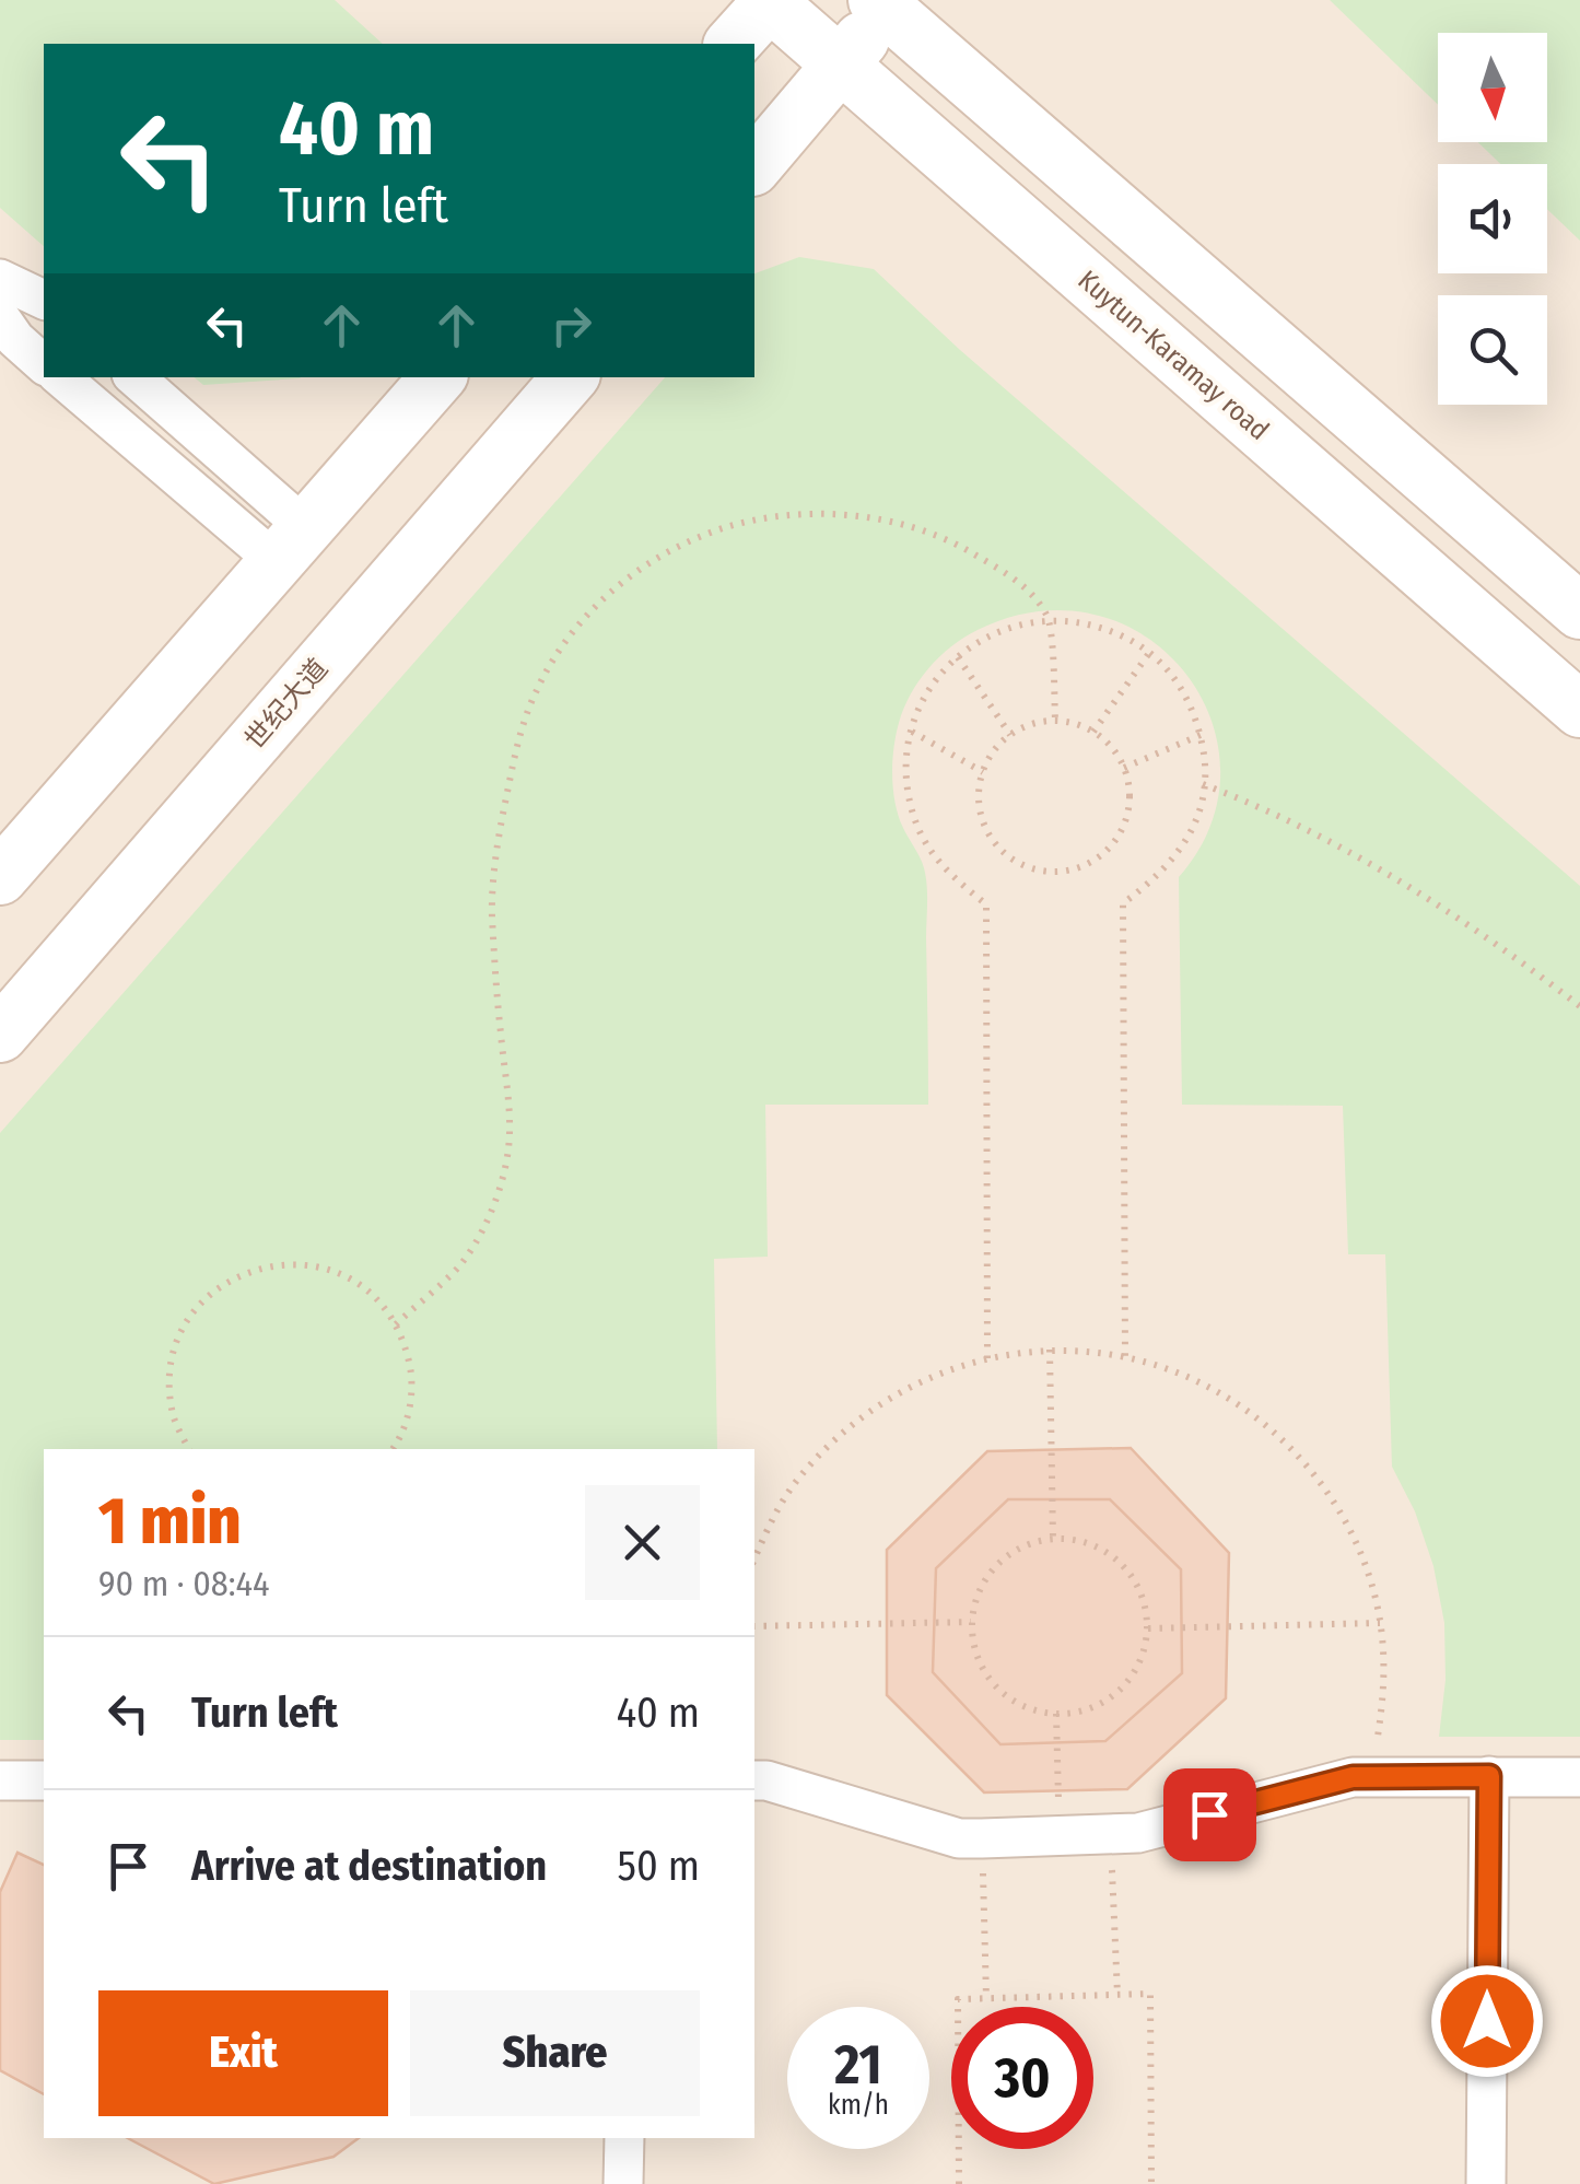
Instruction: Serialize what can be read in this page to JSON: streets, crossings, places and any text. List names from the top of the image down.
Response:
{
  "streets": {
    "main road": ["Kuytun-Karamay road", "世纪大道"]
  },
  "north": "bottom",
  "page": {
    "turn": ["40 m", "Turn left"],
    "heading": ["1 min", "90 m · 08:44"],
    "list": [
      {
        "name": "Turn left",
        "value": "40 m"
      },
      {
        "name": "Arrive at destination",
        "value": "50 m"
      }
    ],
    "buttons": ["Exit", "Share"],
    "speed": "21 km/h",
    "limit": "30"
  }
}
